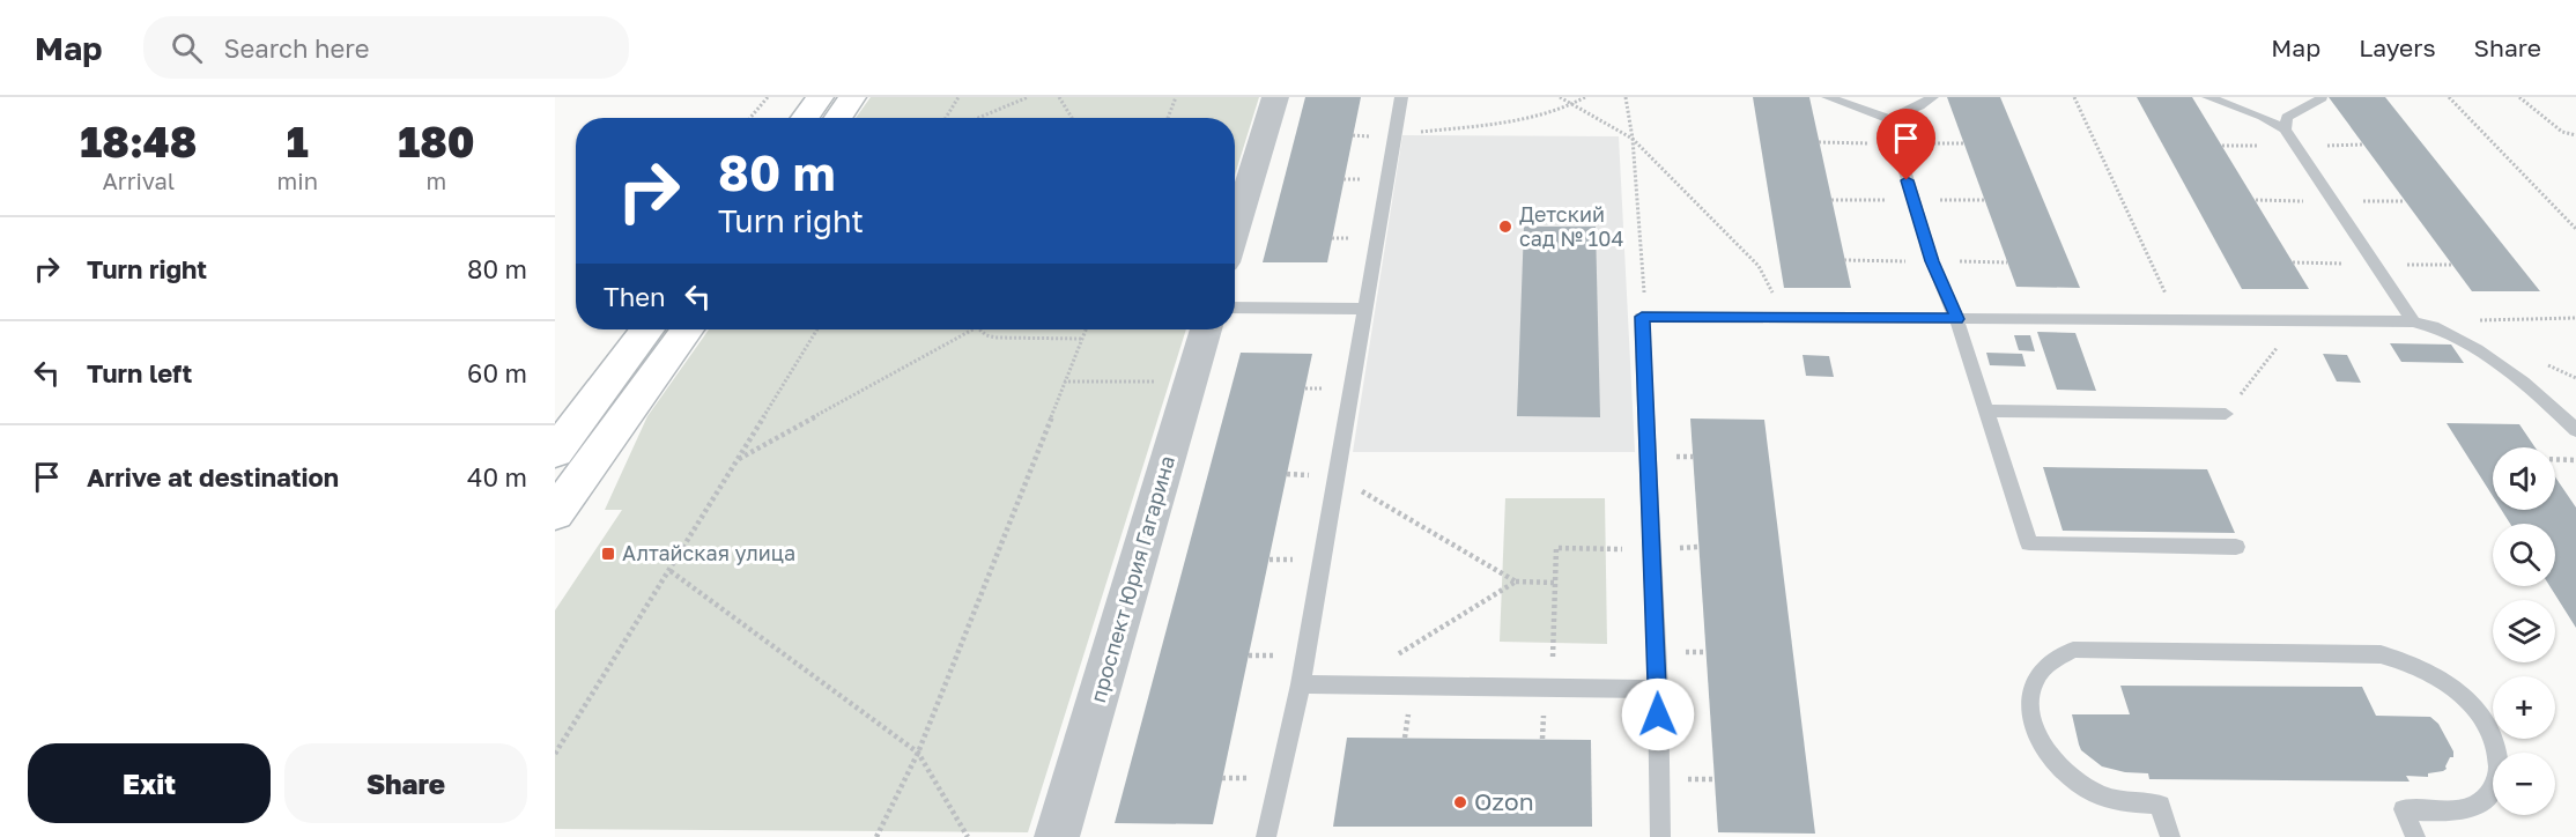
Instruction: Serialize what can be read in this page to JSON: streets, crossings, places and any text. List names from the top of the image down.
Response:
{
  "streets": {
    "street": ["проспект Юрия Гагарина"]
  },
  "places": {
    "other": ["Детский сад № 104", "Ozon"],
    "transit": ["Алтайская улица"]
  },
  "page": {
    "header": "Map",
    "search": "Search here",
    "nav": ["Map", "Layers", "Share"],
    "eta": [
      "18:48",
      "Arrival",
      "1",
      "min",
      "180",
      "m"
    ],
    "turn": ["80 m", "Turn right"],
    "list": [
      {
        "name": "Turn right",
        "value": "80 m"
      },
      {
        "name": "Turn left",
        "value": "60 m"
      },
      {
        "name": "Arrive at destination",
        "value": "40 m"
      }
    ],
    "then": "Then",
    "map_buttons": ["+", "−"],
    "buttons": ["Exit", "Share"]
  }
}
